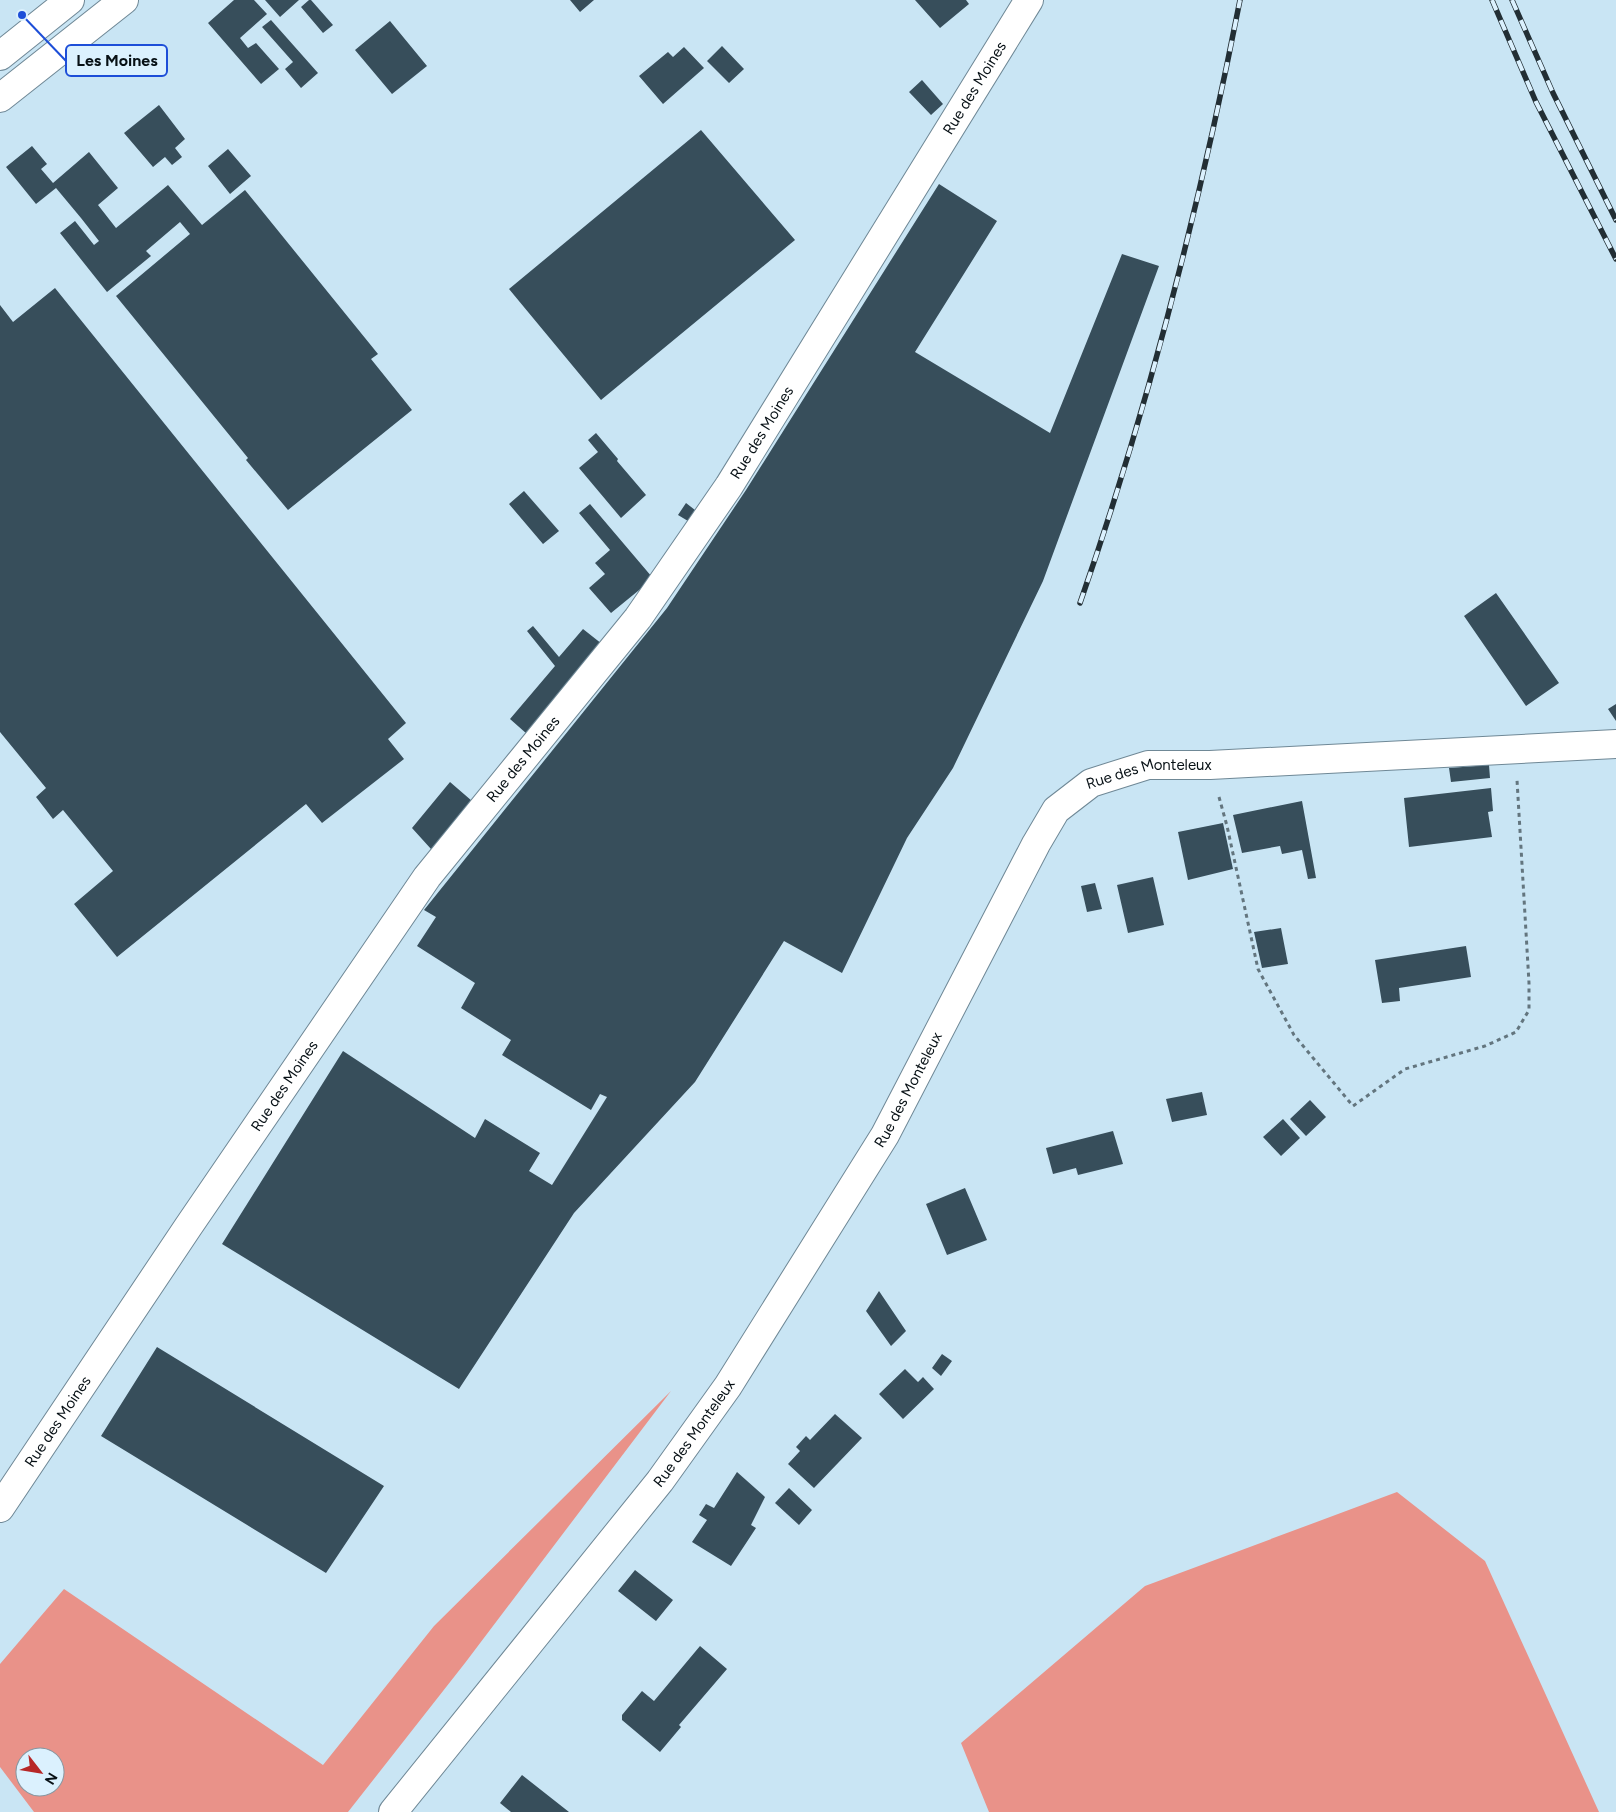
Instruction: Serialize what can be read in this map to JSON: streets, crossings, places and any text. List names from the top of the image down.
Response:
{
  "streets": {
    "street": ["Rue des Moines", "Rue des Monteleux"]
  },
  "places": ["Les Moines"],
  "north": "bottom right"
}
